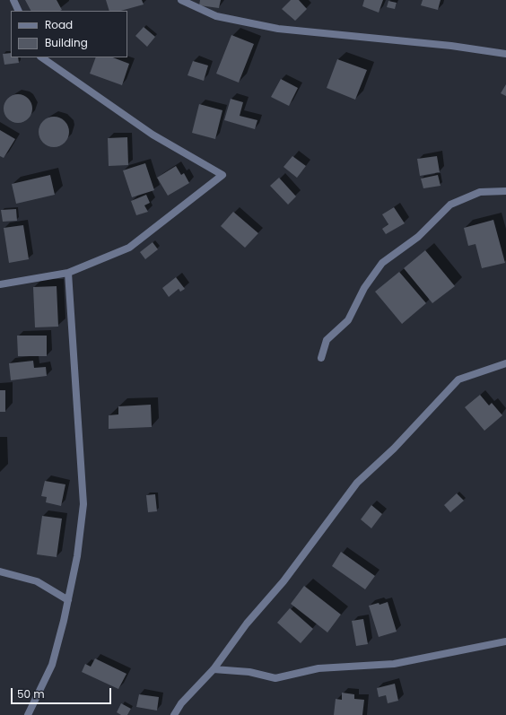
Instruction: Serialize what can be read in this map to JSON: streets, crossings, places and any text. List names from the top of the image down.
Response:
{
  "legend": ["Road", "Building"],
  "scale_bar": "50 m"
}
